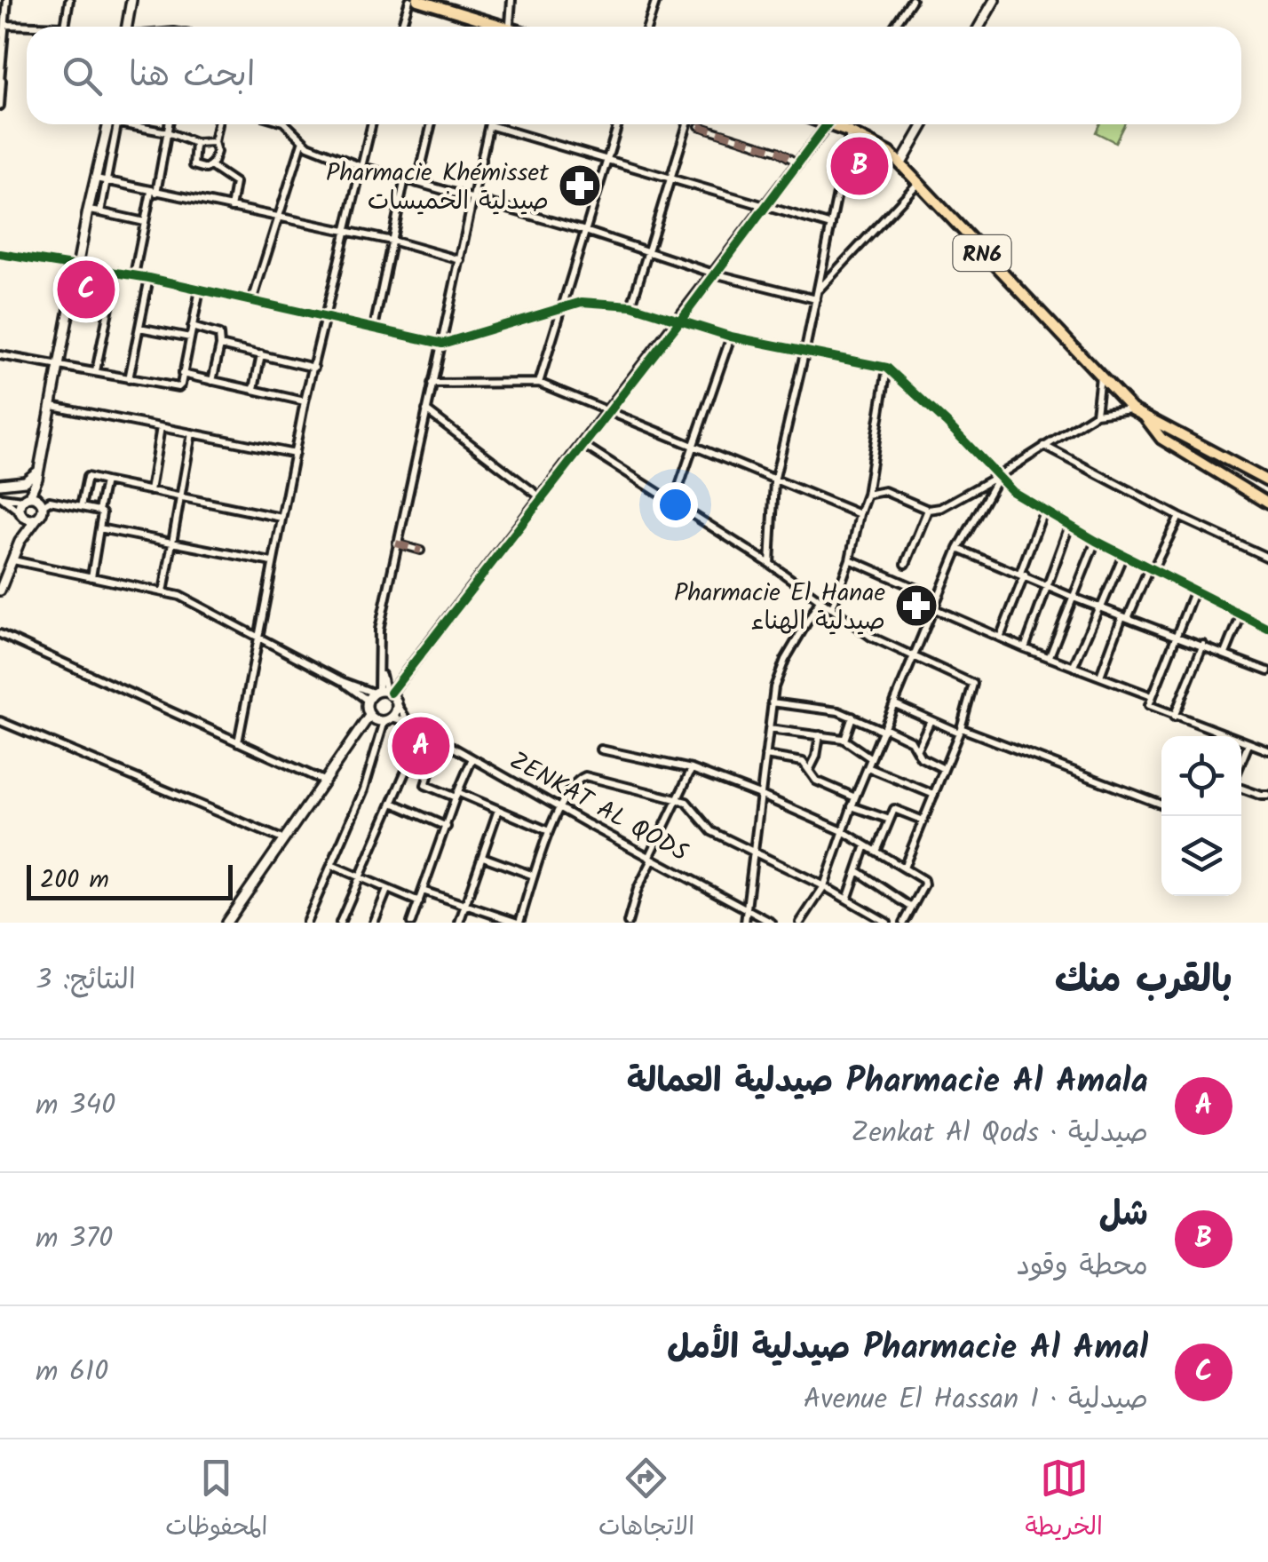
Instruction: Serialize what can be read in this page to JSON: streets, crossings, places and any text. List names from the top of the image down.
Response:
{
  "streets": {
    "main road": ["RN6"],
    "street": ["ZENKAT AL QODS"]
  },
  "places": {
    "pharmacy": ["Pharmacie Khémisset صيدلية الخميسات", "Pharmacie El Hanae صيدلية الهناء"]
  },
  "scale_bar": "200 m",
  "page": {
    "search": "ابحث هنا",
    "pins": ["B", "C", "A"],
    "scale": "200 m",
    "heading": ["بالقرب منك", "النتائج: 3"],
    "list": [
      {
        "mark": "A",
        "name": "Pharmacie Al Amala صيدلية العمالة",
        "note": "صيدلية · Zenkat Al Qods",
        "value": "340 m"
      },
      {
        "mark": "B",
        "name": "شل",
        "note": "محطة وقود",
        "value": "370 m"
      },
      {
        "mark": "C",
        "name": "Pharmacie Al Amal صيدلية الأمل",
        "note": "صيدلية · Avenue El Hassan I",
        "value": "610 m"
      }
    ],
    "nav": ["الخريطة", "الاتجاهات", "المحفوظات"]
  }
}
